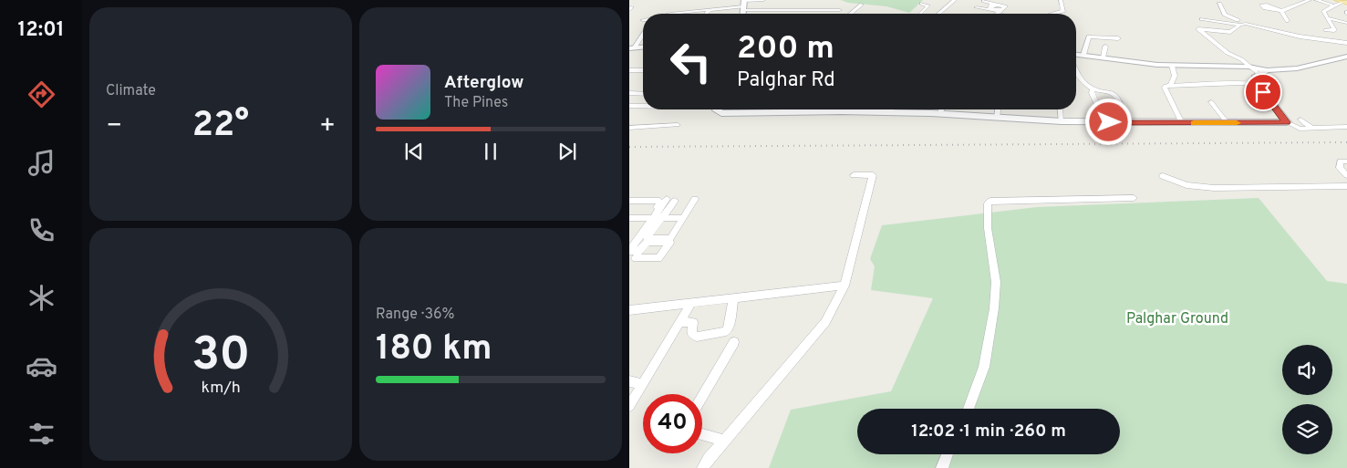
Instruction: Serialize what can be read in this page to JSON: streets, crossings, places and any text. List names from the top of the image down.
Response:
{
  "parks": ["Palghar Ground"],
  "page": {
    "tabs": "12:01",
    "tile": [
      "Climate",
      ["Range · 36%", "180 km"]
    ],
    "turn": ["200 m", "Palghar Rd"],
    "song": ["Afterglow", "The Pines"],
    "heat": ["−", "22°", "+"],
    "limit": "40",
    "trip": "12:02 · 1 min · 260 m",
    "gauge": ["30", "km/h"]
  }
}
